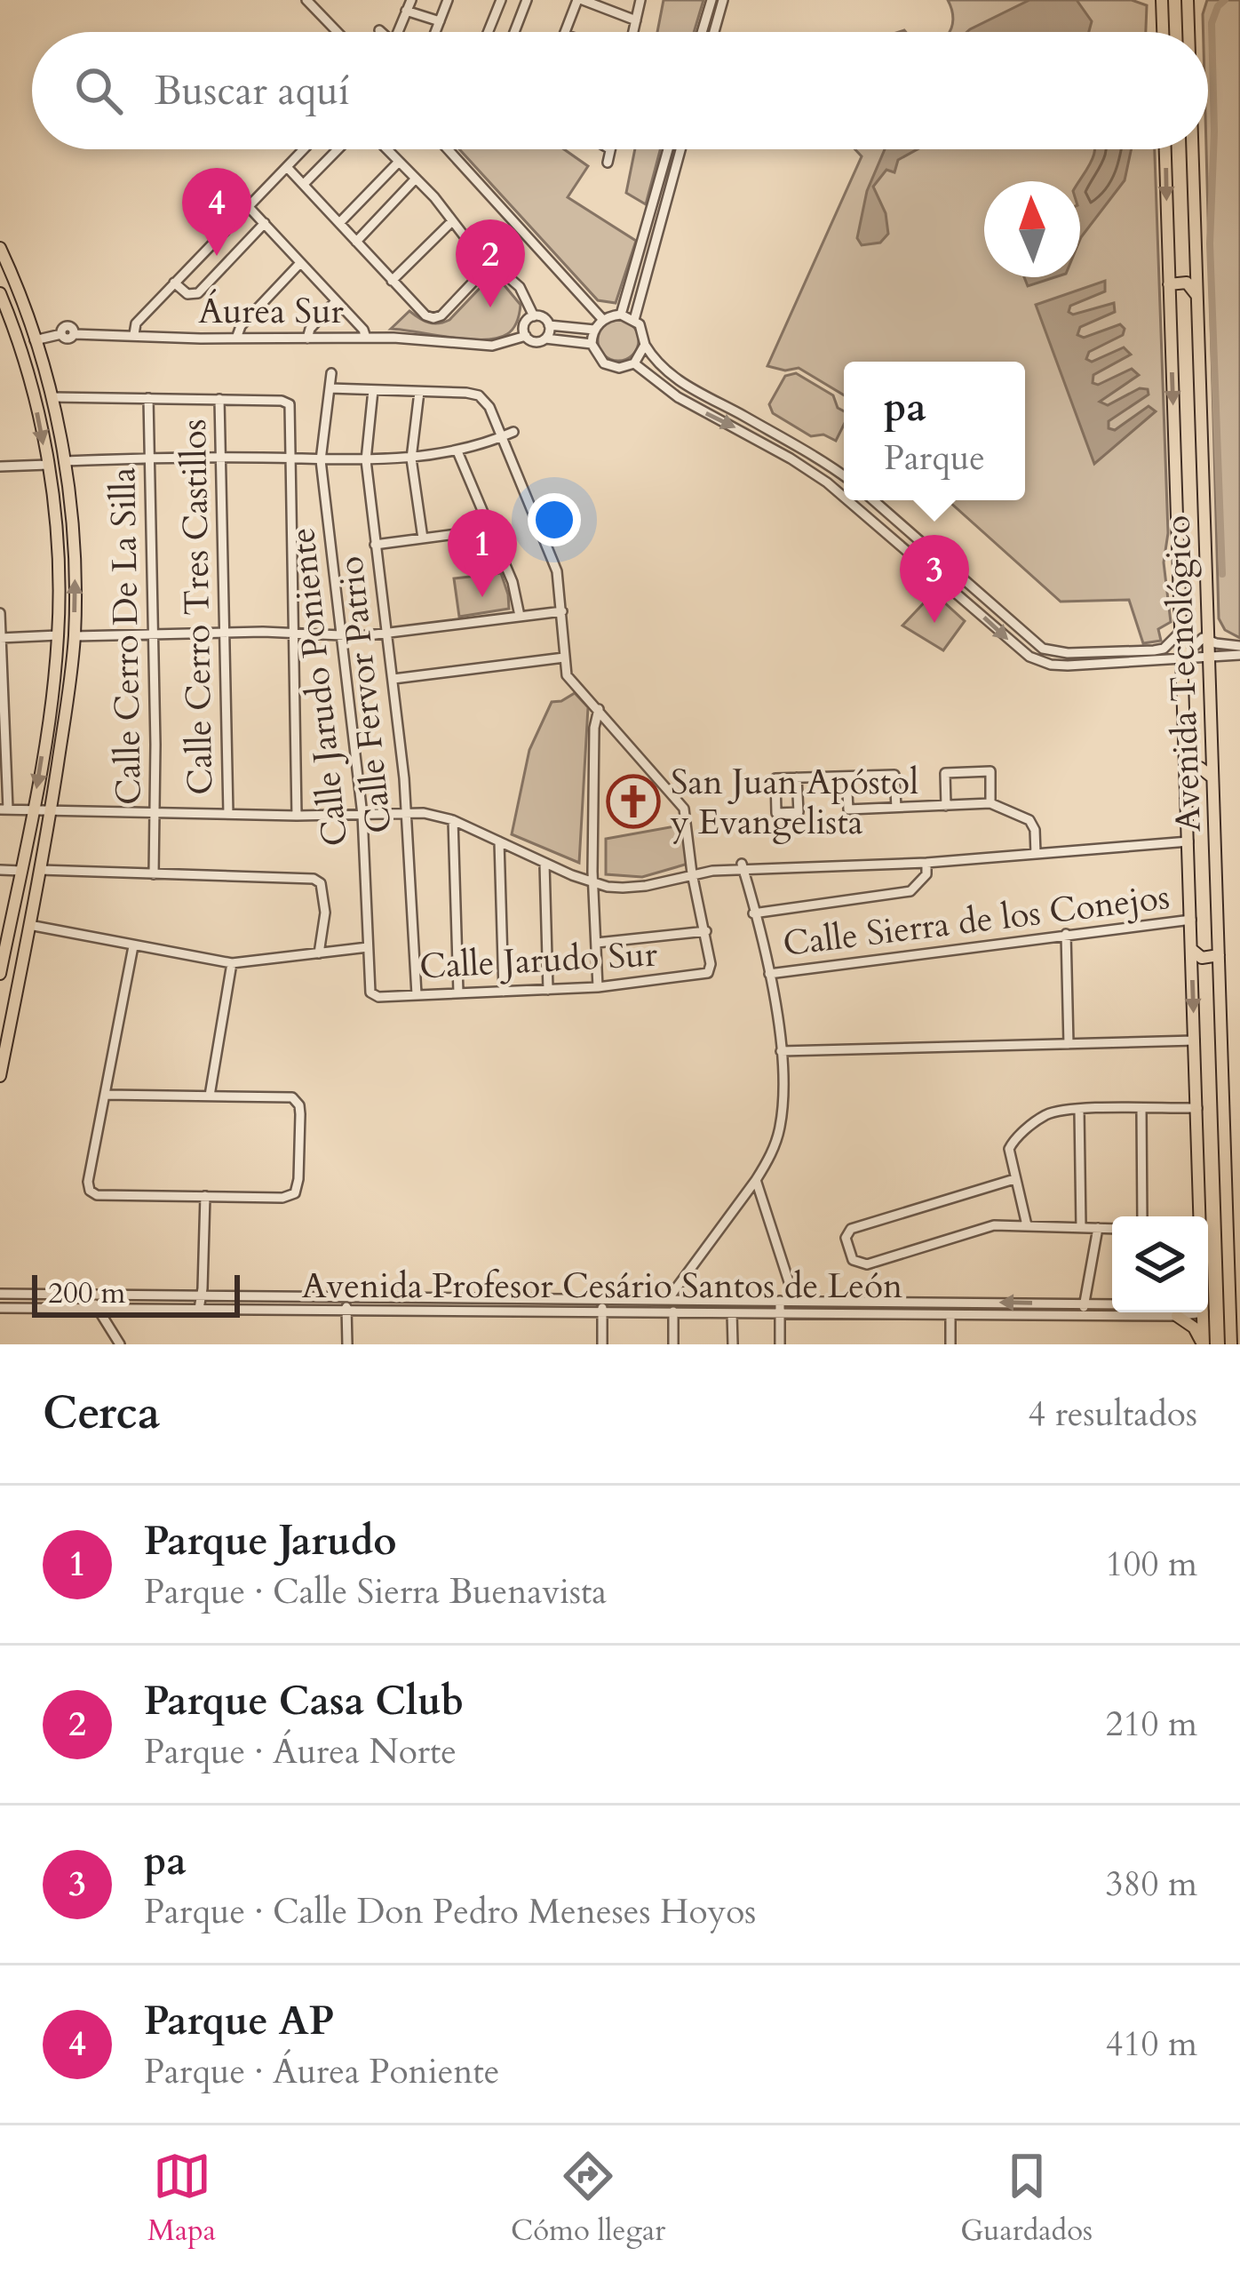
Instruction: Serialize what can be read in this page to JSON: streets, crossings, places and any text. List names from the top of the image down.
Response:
{
  "streets": {
    "main road": ["Avenida Tecnológico"],
    "street": [
      "Áurea Sur",
      "Calle Cerro Tres Castillos",
      "Calle Cerro De La Silla",
      "Calle Jarudo Poniente",
      "Calle Fervor Patrio",
      "Calle Sierra de los Conejos",
      "Calle Jarudo Sur",
      "Avenida Profesor Cesário Santos de León"
    ]
  },
  "crossings": [
    ["Avenida Tecnológico", "Calle Sierra de los Conejos"],
    ["Calle Jarudo Poniente", "Calle Jarudo Sur"],
    ["Calle Fervor Patrio", "Calle Jarudo Sur"]
  ],
  "places": {
    "church": ["San Juan Apóstol y Evangelista"]
  },
  "scale_bar": "200 m",
  "north": "top",
  "page": {
    "search": "Buscar aquí",
    "pins": [
      "4",
      "2",
      "1",
      "3"
    ],
    "popup": ["pa", "Parque"],
    "scale": "200 m",
    "heading": ["Cerca", "4 resultados"],
    "list": [
      {
        "mark": "1",
        "name": "Parque Jarudo",
        "note": "Parque · Calle Sierra Buenavista",
        "value": "100 m"
      },
      {
        "mark": "2",
        "name": "Parque Casa Club",
        "note": "Parque · Áurea Norte",
        "value": "210 m"
      },
      {
        "mark": "3",
        "name": "pa",
        "note": "Parque · Calle Don Pedro Meneses Hoyos",
        "value": "380 m"
      },
      {
        "mark": "4",
        "name": "Parque AP",
        "note": "Parque · Áurea Poniente",
        "value": "410 m"
      }
    ],
    "nav": ["Mapa", "Cómo llegar", "Guardados"]
  }
}
